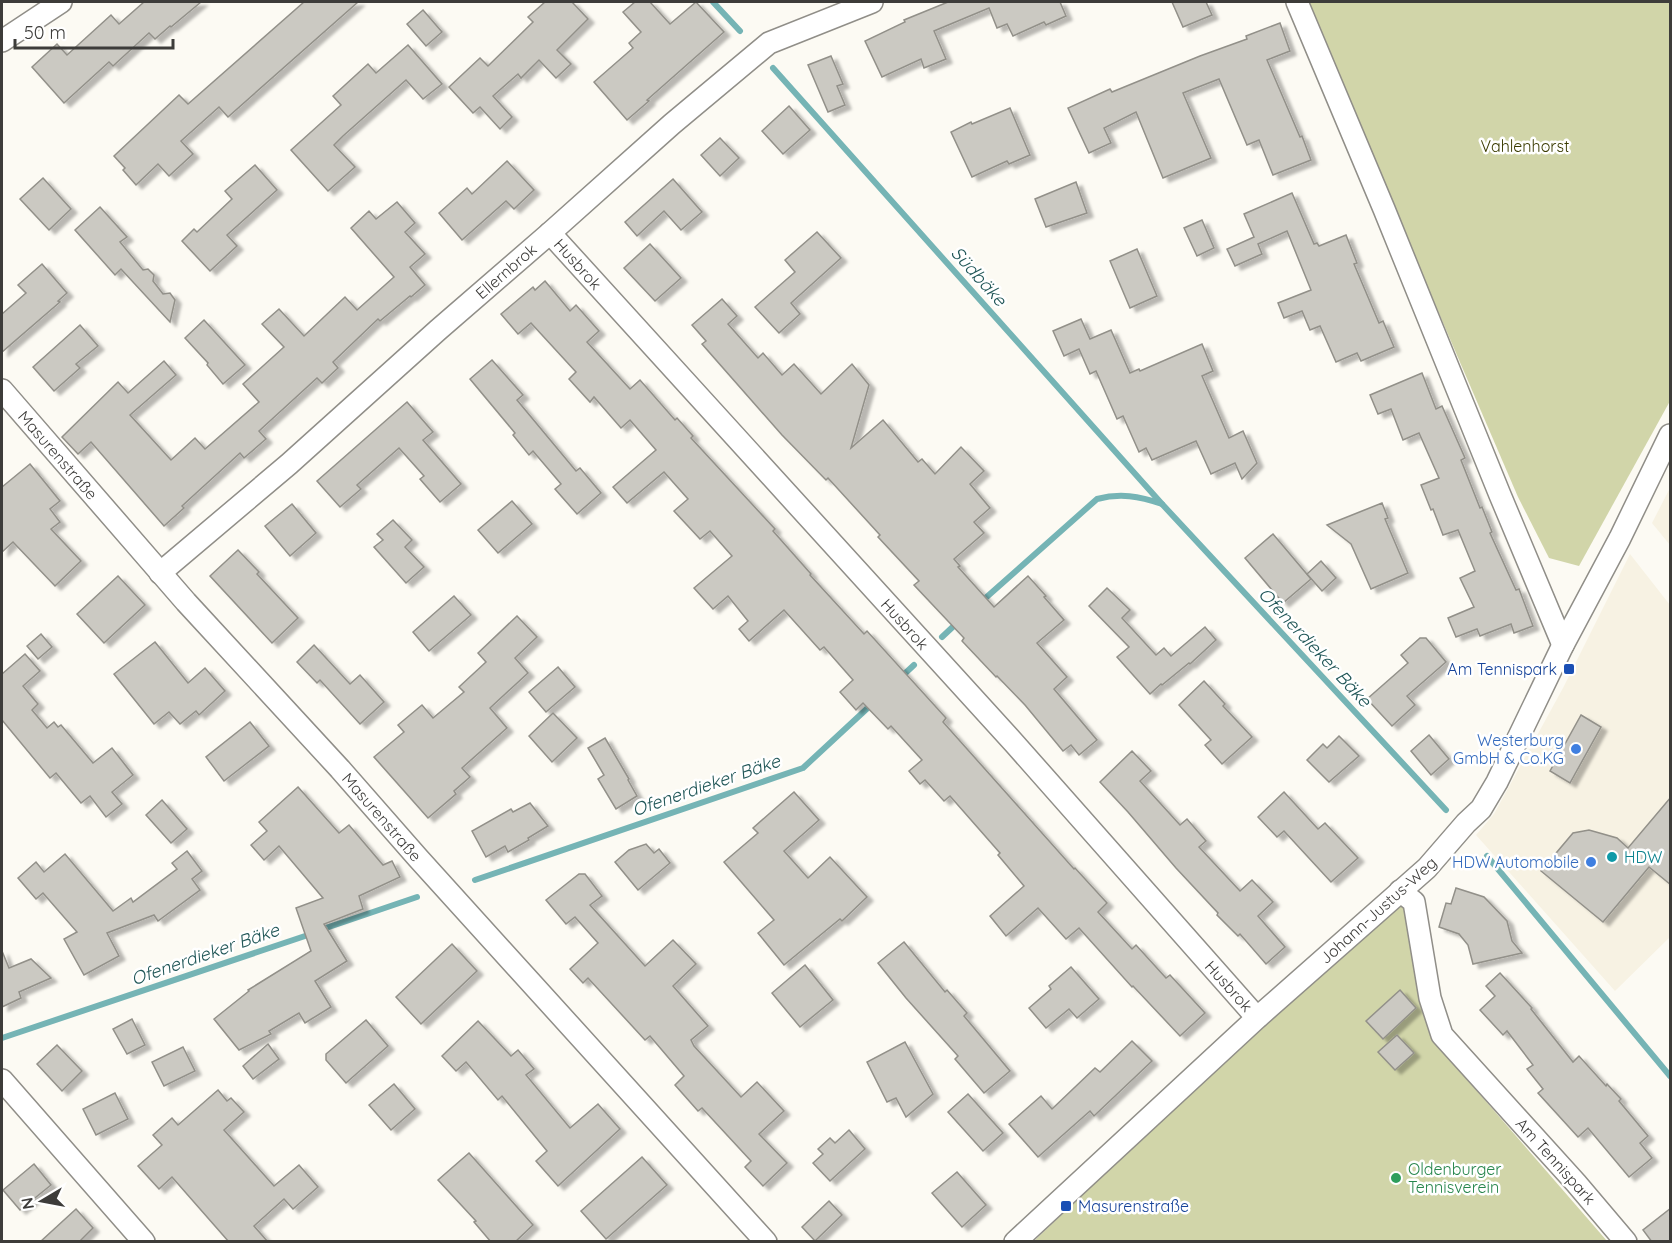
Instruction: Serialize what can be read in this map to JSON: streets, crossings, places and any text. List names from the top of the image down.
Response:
{
  "streets": {
    "street": [
      "Husbrok",
      "Ellernbrok",
      "Masurenstraße",
      "Johann-Justus-Weg",
      "Am Tennispark"
    ]
  },
  "crossings": [
    ["Husbrok", "Ellernbrok"],
    ["Husbrok", "Johann-Justus-Weg"],
    ["Ellernbrok", "Masurenstraße"],
    ["Johann-Justus-Weg", "Am Tennispark"]
  ],
  "water": ["Südbäke", "Ofenerdieker Bäke"],
  "parks": ["Vahlenhorst"],
  "places": {
    "transit": ["Am Tennispark", "Masurenstraße"],
    "other": [
      "Westerburg GmbH & Co.KG",
      "HDW",
      "HDW Automobile",
      "Oldenburger Tennisverein"
    ]
  },
  "scale_bar": "50 m",
  "north": "left"
}
